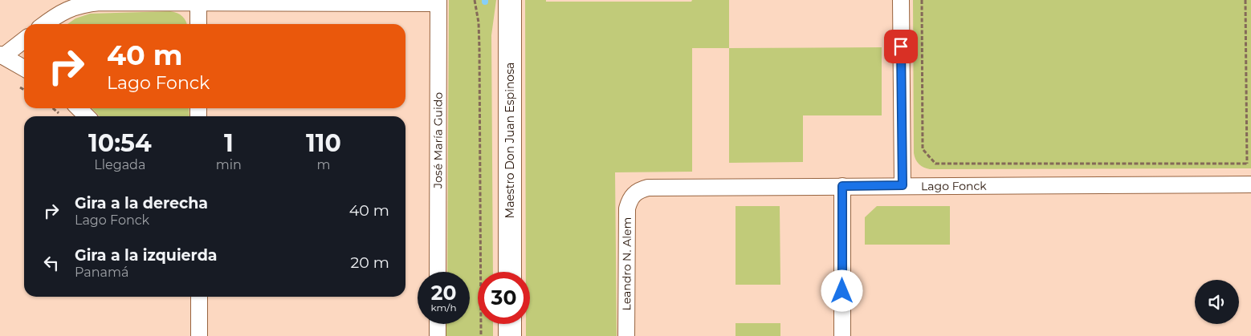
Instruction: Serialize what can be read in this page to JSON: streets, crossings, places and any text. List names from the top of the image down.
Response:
{
  "streets": {
    "main road": ["Maestro Don Juan Espinosa"],
    "street": ["José María Guido", "Lago Fonck", "Leandro N. Alem"]
  },
  "crossings": [
    ["Lago Fonck", "Leandro N. Alem"]
  ],
  "page": {
    "turn": ["40 m", "Lago Fonck"],
    "eta": [
      "10:54",
      "Llegada",
      "1",
      "min",
      "110",
      "m"
    ],
    "list": [
      {
        "name": "Gira a la derecha",
        "note": "Lago Fonck",
        "value": "40 m"
      },
      {
        "name": "Gira a la izquierda",
        "note": "Panamá",
        "value": "20 m"
      }
    ],
    "speed": "20 km/h",
    "limit": "30"
  }
}
